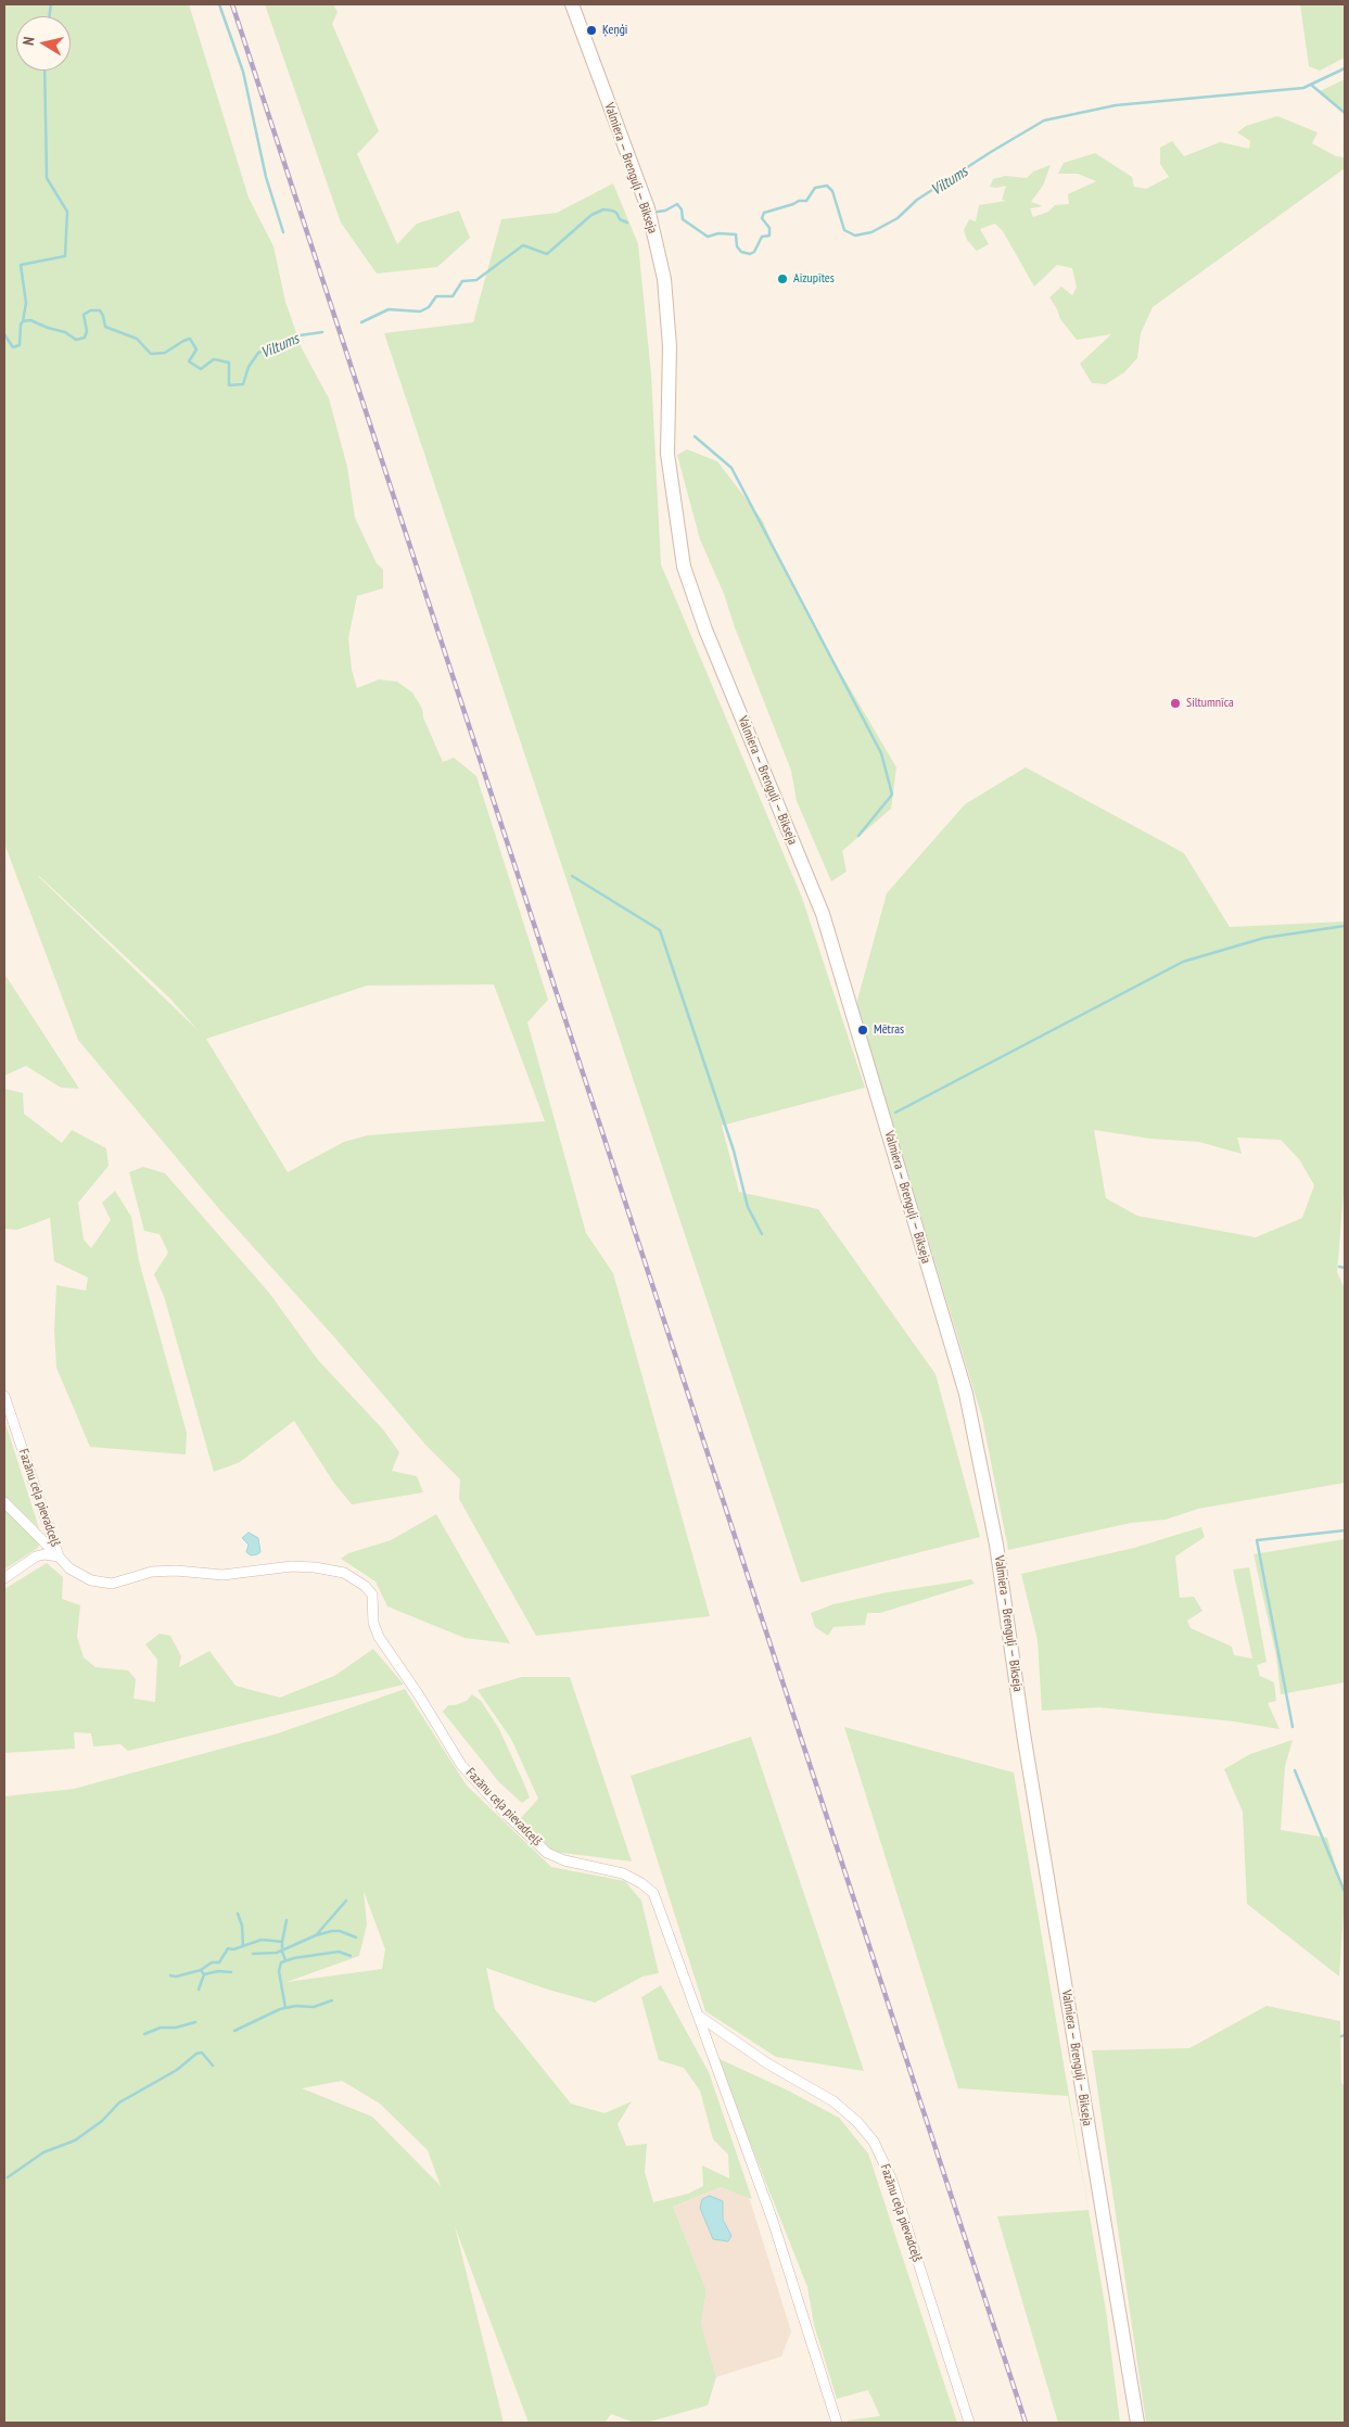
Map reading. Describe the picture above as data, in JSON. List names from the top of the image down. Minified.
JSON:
{"streets":{"main road":["Valmiera — Brenguļi — Bikseja"],"street":["Fazānu ceļa pievadceļš"]},"water":["Viltums"],"places":["Ķeņģi","Aizupītes","Siltumnīca","Mētras"],"north":"left"}
